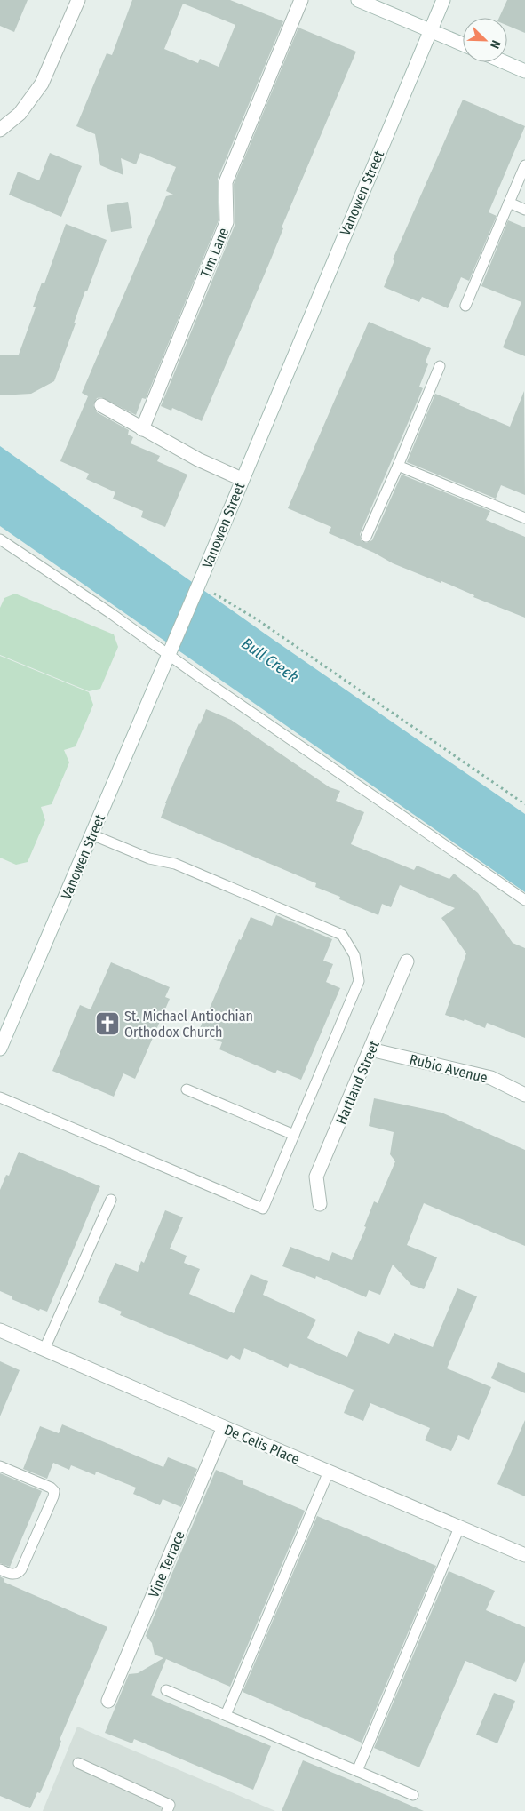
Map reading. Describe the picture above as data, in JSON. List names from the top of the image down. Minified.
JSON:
{"streets":{"street":["Vanowen Street","Tim Lane","Rubio Avenue","Hartland Street","De Celis Place","Vine Terrace"]},"crossings":[["Rubio Avenue","Hartland Street"],["De Celis Place","Vine Terrace"]],"water":["Bull Creek"],"places":{"church":["St. Michael Antiochian Orthodox Church"]},"north":"bottom right"}
